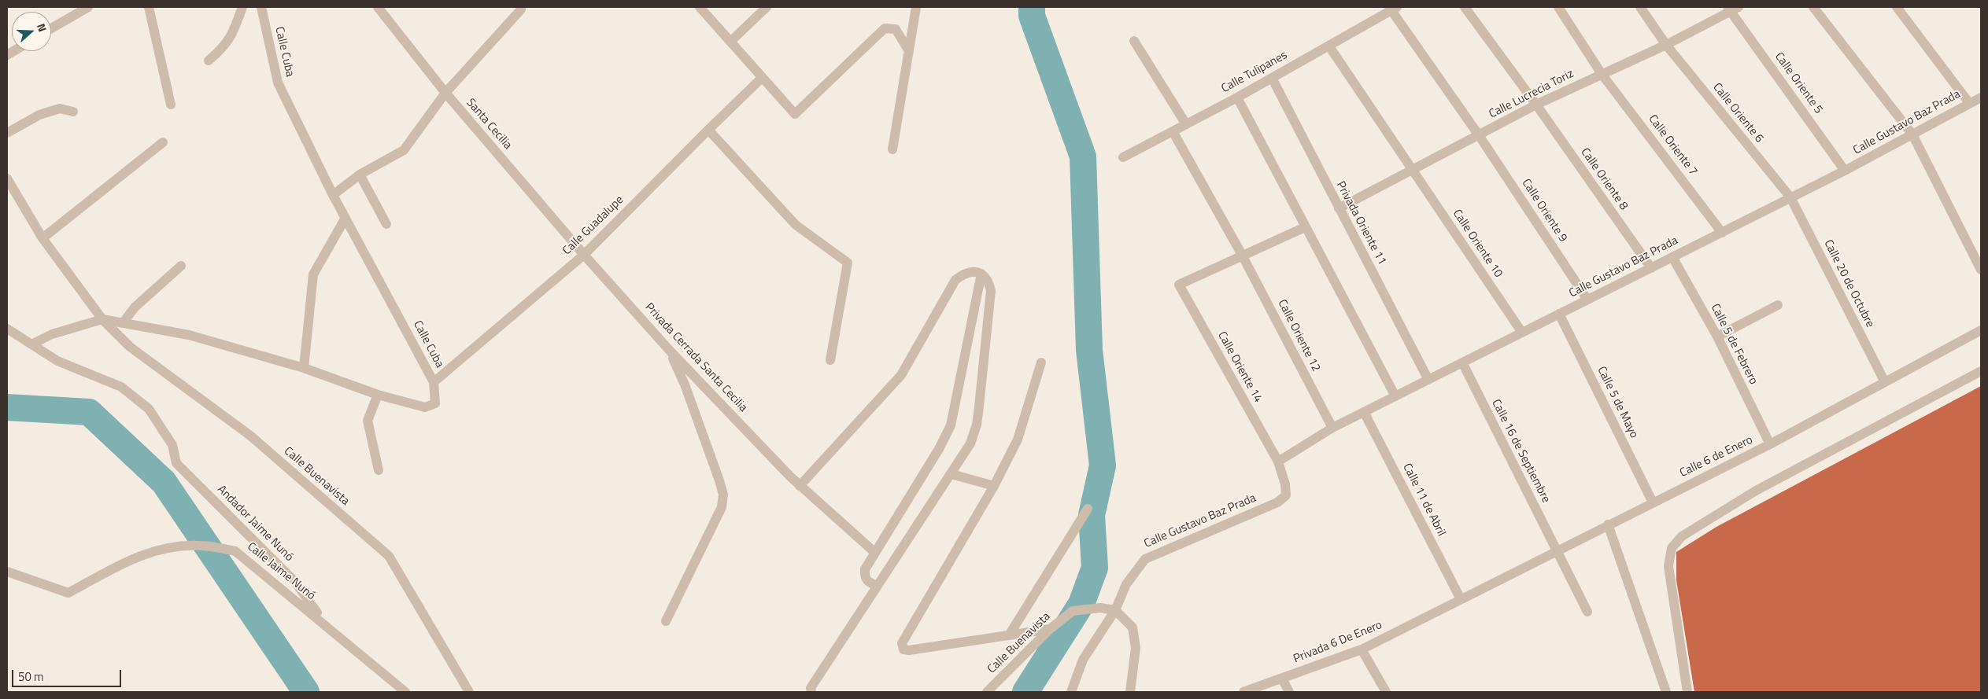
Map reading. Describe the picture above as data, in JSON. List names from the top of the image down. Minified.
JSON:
{"streets":{"street":["Calle Cuba","Calle Tulipanes","Calle Oriente 5","Calle Lucrecia Toriz","Calle Oriente 6","Calle Gustavo Baz Prada","Santa Cecilia","Calle Oriente 7","Calle Oriente 8","Calle Oriente 9","Privada Oriente 11","Calle Guadalupe","Calle Oriente 10","Calle 20 de Octubre","Calle Oriente 12","Calle 5 de Febrero","Privada Cerrada Santa Cecilia","Calle Oriente 14","Calle 5 de Mayo","Calle 16 de Septiembre","Calle 6 de Enero","Calle Buenavista","Calle 11 de Abril","Andador Jaime Nunó","Calle Jaime Nunó","Privada 6 De Enero"]},"crossings":[["Calle Cuba","Calle Guadalupe"],["Calle Cuba","Calle Buenavista"],["Calle Tulipanes","Calle Oriente 9"],["Calle Tulipanes","Privada Oriente 11"],["Calle Tulipanes","Calle Oriente 10"],["Calle Tulipanes","Calle Oriente 12"],["Calle Oriente 5","Calle Lucrecia Toriz"],["Calle Oriente 5","Calle Gustavo Baz Prada"],["Calle Lucrecia Toriz","Calle Oriente 6"],["Calle Lucrecia Toriz","Calle Oriente 7"],["Calle Lucrecia Toriz","Calle Oriente 8"],["Calle Lucrecia Toriz","Calle Oriente 9"],["Calle Lucrecia Toriz","Privada Oriente 11"],["Calle Lucrecia Toriz","Calle Oriente 10"],["Calle Oriente 6","Calle Gustavo Baz Prada"],["Calle Oriente 6","Calle 20 de Octubre"],["Calle Gustavo Baz Prada","Calle Oriente 7"],["Calle Gustavo Baz Prada","Calle Oriente 8"],["Calle Gustavo Baz Prada","Calle Oriente 9"],["Calle Gustavo Baz Prada","Privada Oriente 11"],["Calle Gustavo Baz Prada","Calle Oriente 10"],["Calle Gustavo Baz Prada","Calle 20 de Octubre"],["Calle Gustavo Baz Prada","Calle Oriente 12"],["Calle Gustavo Baz Prada","Calle 5 de Febrero"],["Calle Gustavo Baz Prada","Calle Oriente 14"],["Calle Gustavo Baz Prada","Calle 5 de Mayo"],["Calle Gustavo Baz Prada","Calle 16 de Septiembre"],["Calle Gustavo Baz Prada","Calle Buenavista"],["Calle Gustavo Baz Prada","Calle 11 de Abril"],["Santa Cecilia","Calle Guadalupe"],["Santa Cecilia","Privada Cerrada Santa Cecilia"],["Calle Guadalupe","Privada Cerrada Santa Cecilia"],["Calle 20 de Octubre","Calle 6 de Enero"],["Calle Oriente 12","Calle Oriente 14"],["Calle 5 de Febrero","Calle 6 de Enero"],["Calle 5 de Mayo","Calle 6 de Enero"],["Calle 16 de Septiembre","Calle 6 de Enero"],["Calle 6 de Enero","Calle 11 de Abril"],["Calle 6 de Enero","Privada 6 De Enero"],["Calle 11 de Abril","Privada 6 De Enero"],["Andador Jaime Nunó","Calle Jaime Nunó"]],"scale_bar":"50 m","north":"right"}
